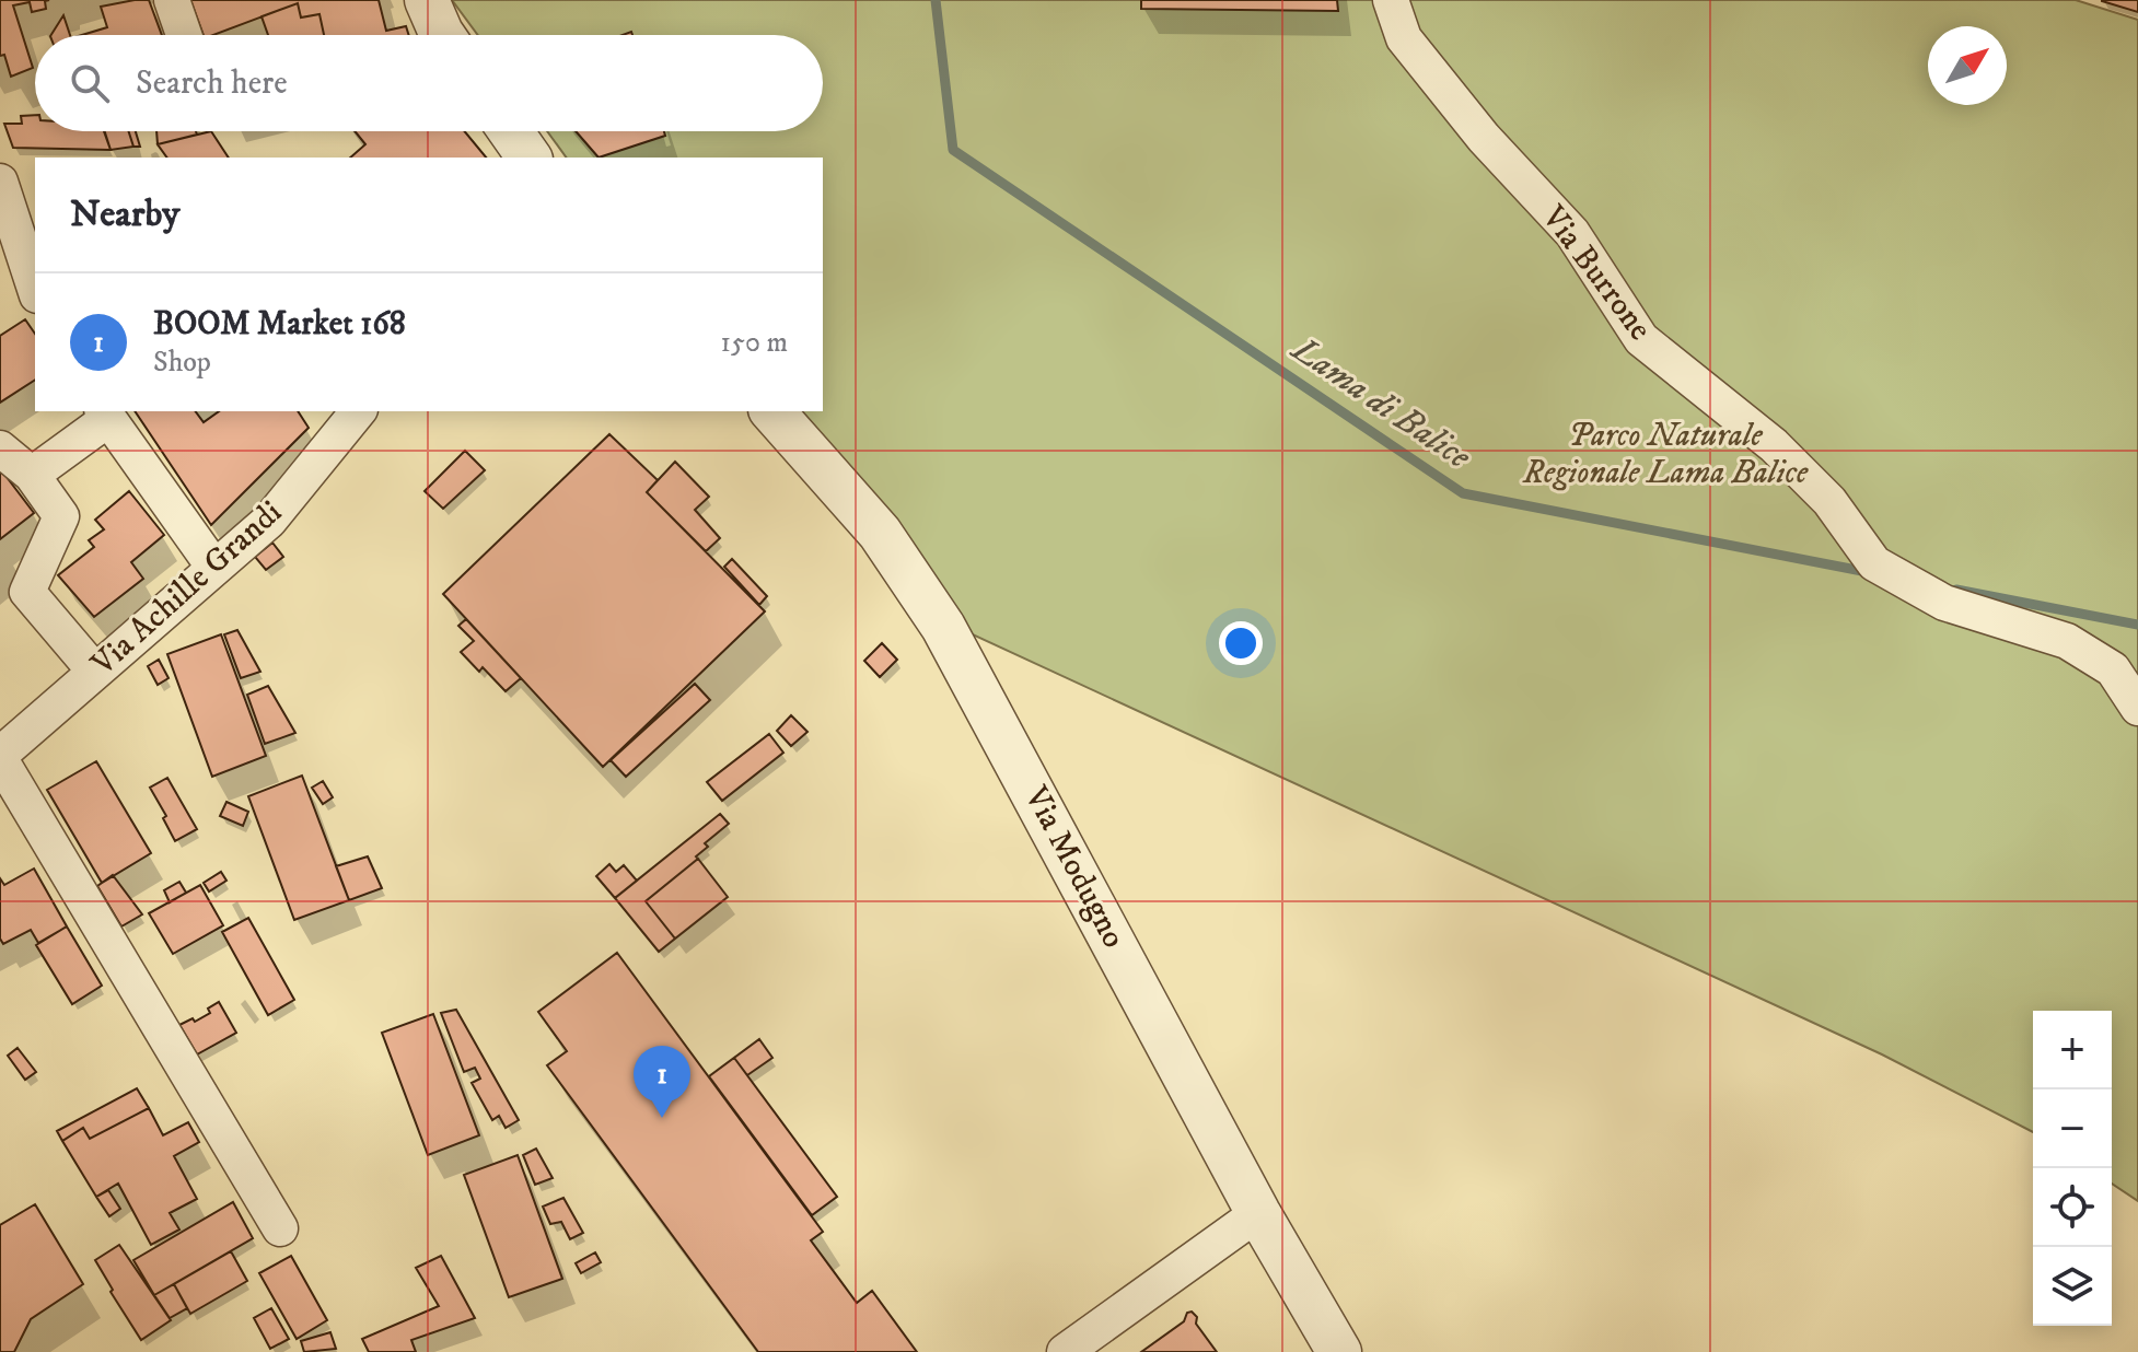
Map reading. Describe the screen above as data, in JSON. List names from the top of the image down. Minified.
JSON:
{"streets":{"street":["Via Burrone","Via Achille Grandi","Via Modugno"]},"water":["Lama di Balice"],"parks":["Parco Naturale Regionale Lama Balice"],"north":"top right","page":{"search":"Search here","heading":"Nearby","list":[{"mark":"1","name":"BOOM Market 168","note":"Shop","value":"150 m"}],"map_buttons":["+","−"],"pins":"1"}}
